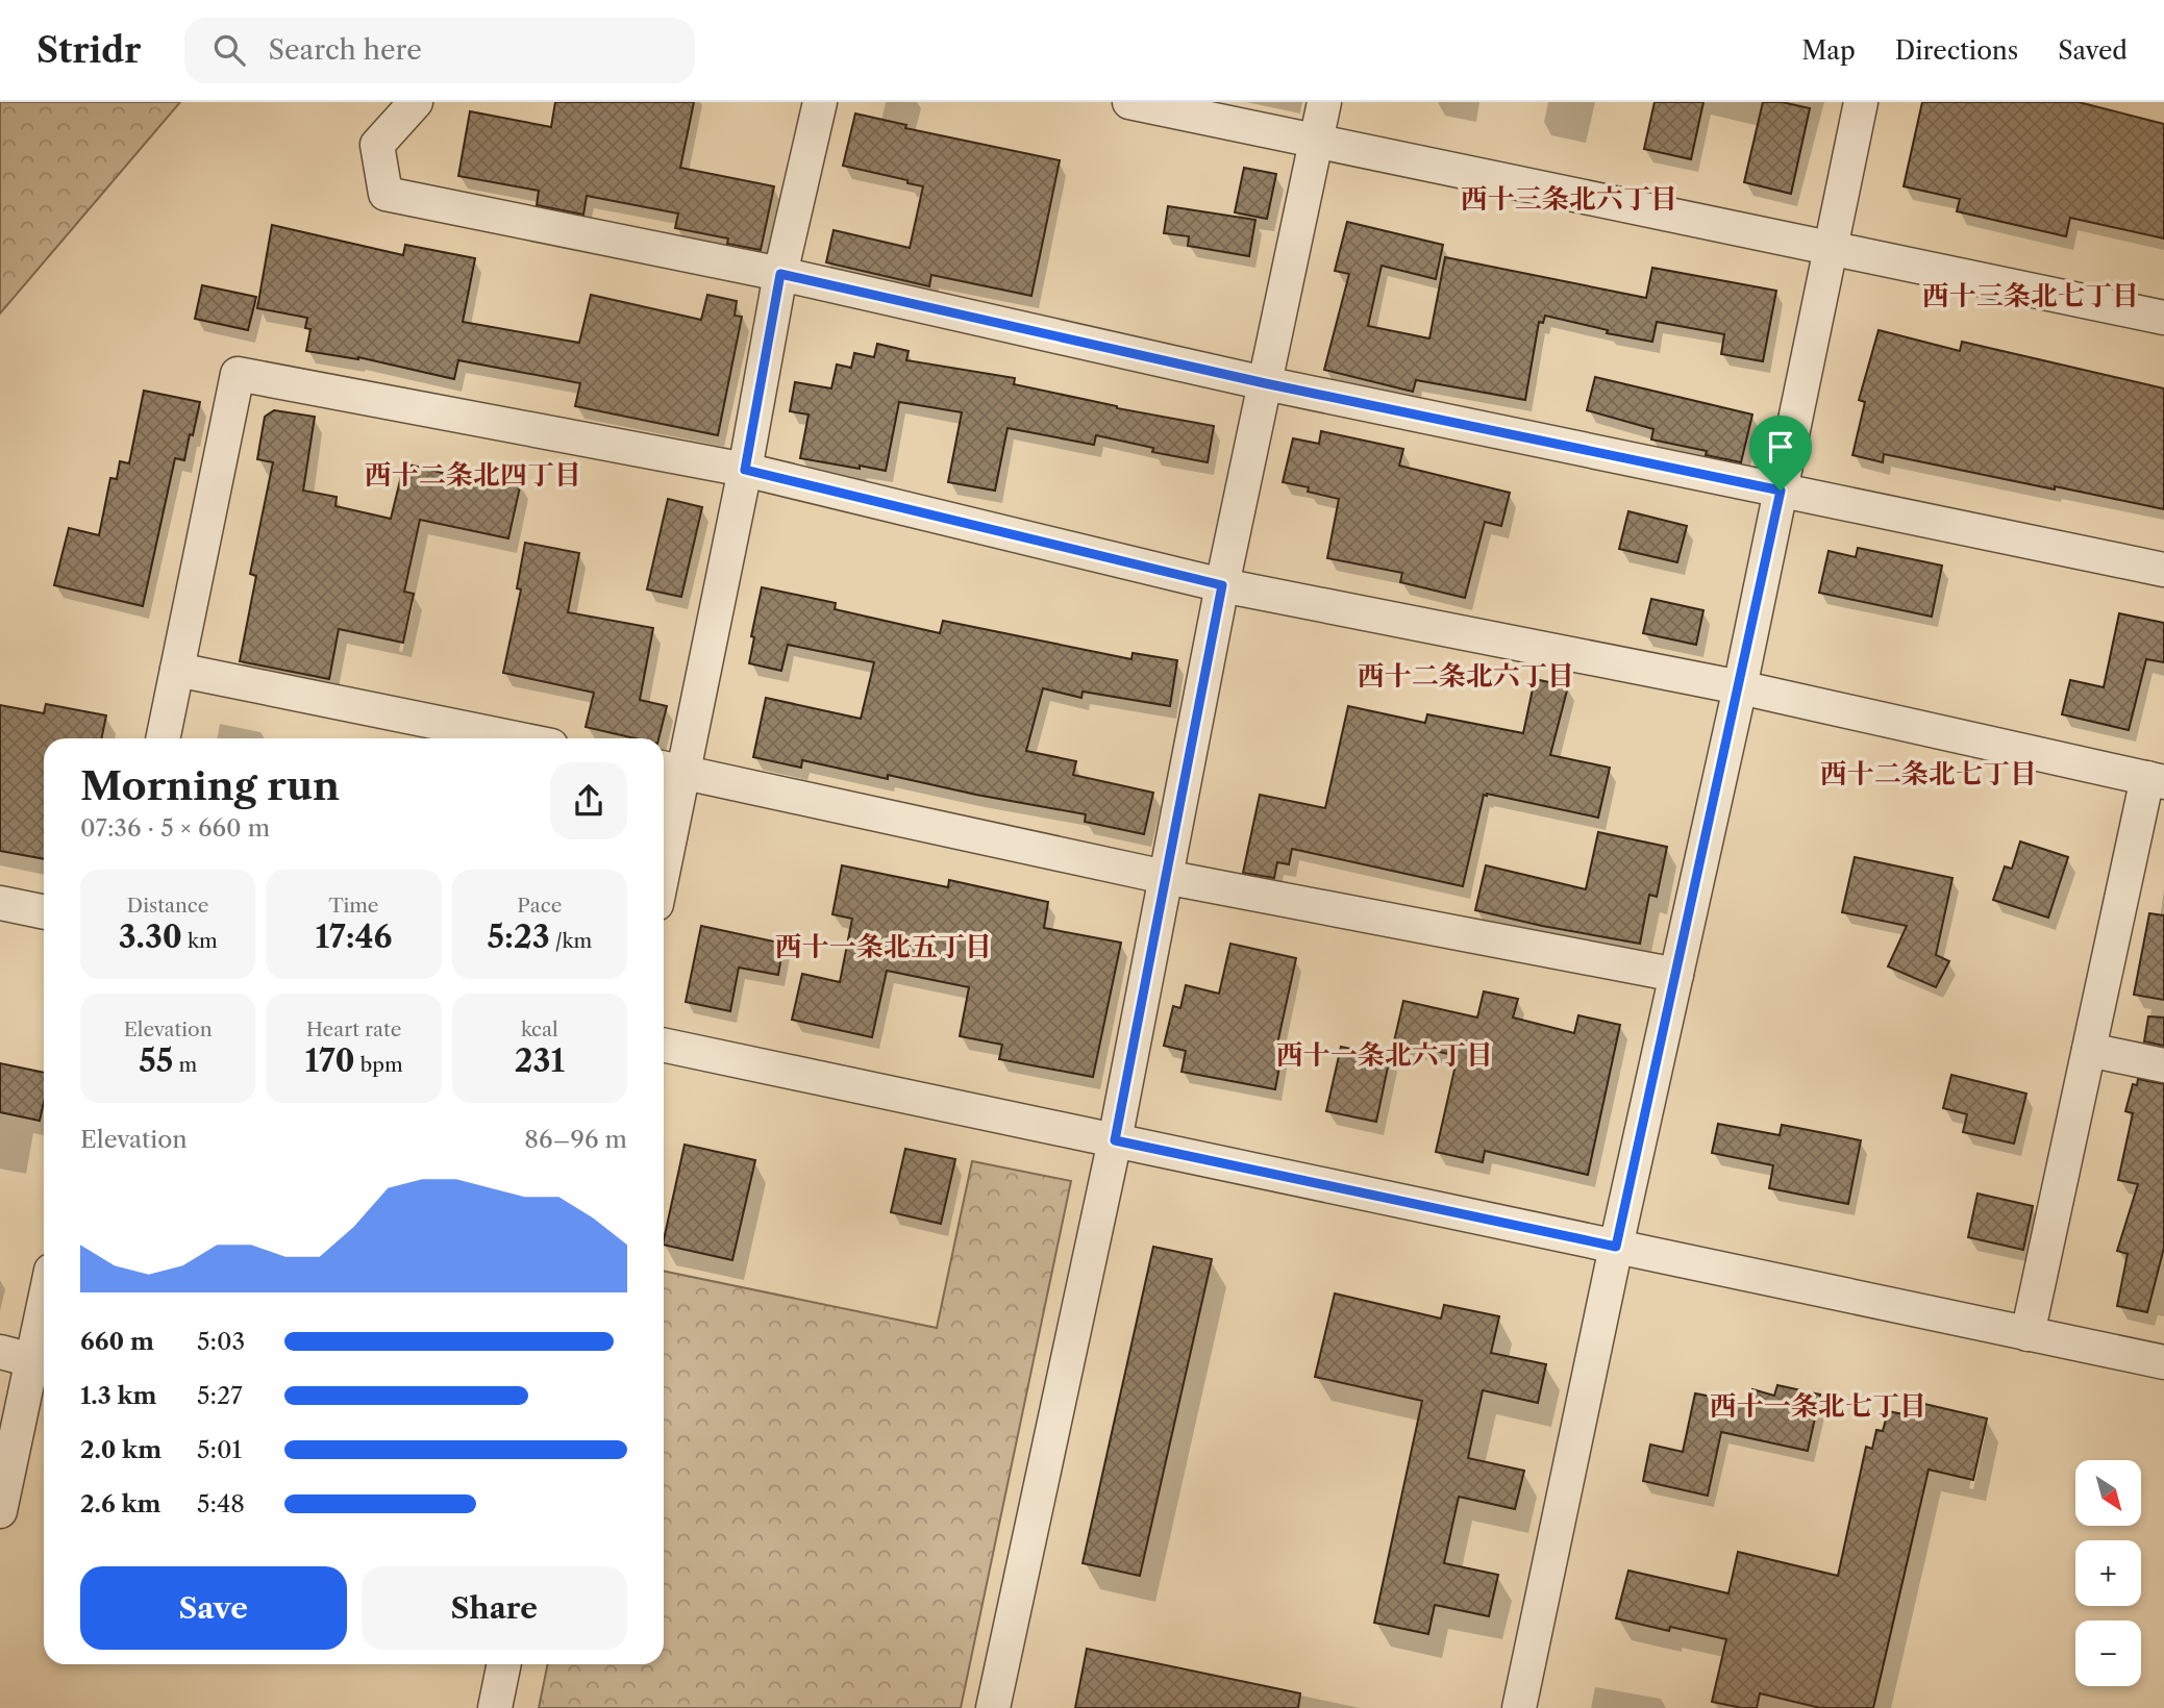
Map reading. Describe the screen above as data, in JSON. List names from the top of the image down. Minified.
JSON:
{"districts":["西十三条北六丁目","西十三条北七丁目","西十二条北四丁目","西十二条北六丁目","西十二条北七丁目","西十一条北五丁目","西十一条北六丁目","西十一条北七丁目"],"north":"bottom right","page":{"header":"Stridr","search":"Search here","nav":["Map","Directions","Saved"],"heading":["Morning run","07:36 · 5 × 660 m"],"stats":[["Distance","3.30 km"],["Time","17:46"],["Pace","5:23 /km"],["Elevation","55 m"],["Heart rate","170 bpm"],["kcal","231"]],"chart":["Elevation","86–96 m"],"list":[{"name":"660 m","note":"5:03"},{"name":"1.3 km","note":"5:27"},{"name":"2.0 km","note":"5:01"},{"name":"2.6 km","note":"5:48"}],"map_buttons":["+","−"],"buttons":["Save","Share"]}}
